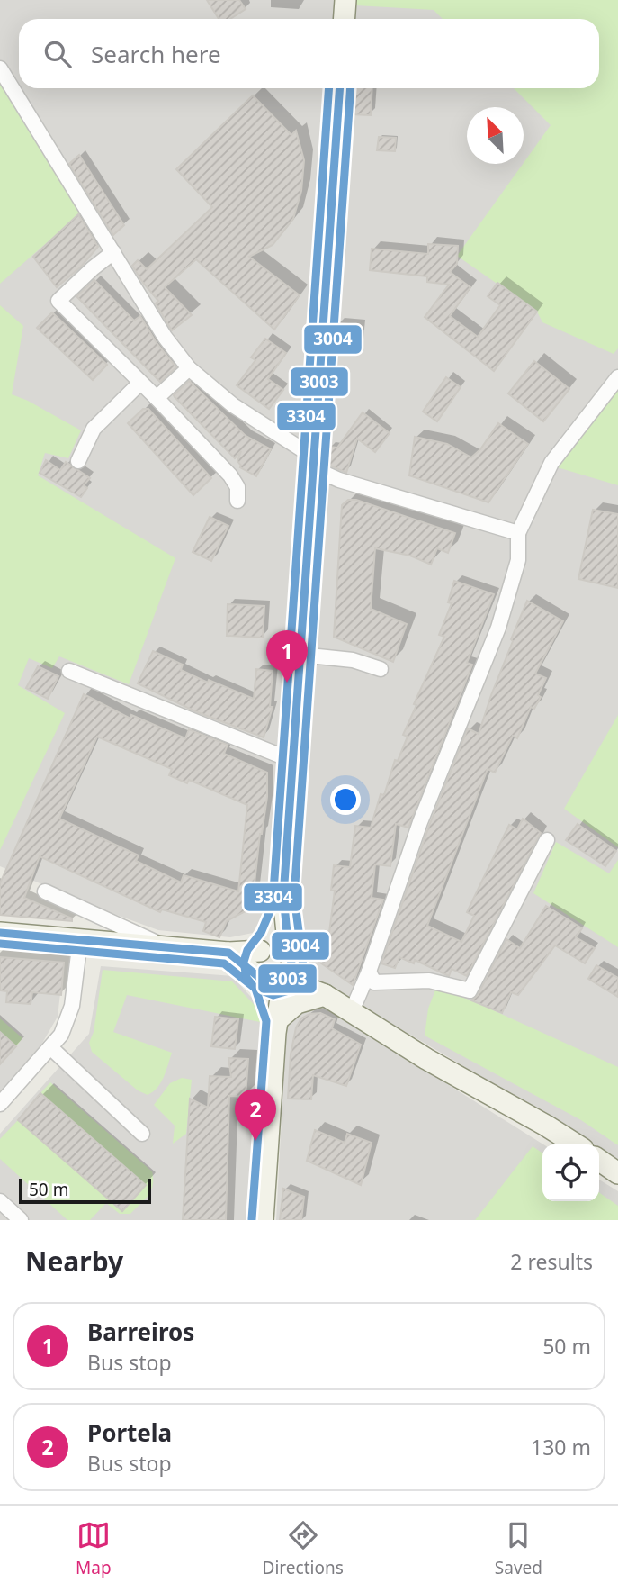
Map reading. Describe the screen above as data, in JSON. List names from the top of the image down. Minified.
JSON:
{"lines":["transit line 3003","transit line 3004","transit line 3304"],"scale_bar":"50 m","north":"top left","page":{"search":"Search here","pins":["1","2"],"scale":"50 m","heading":["Nearby","2 results"],"list":[{"mark":"1","name":"Barreiros","note":"Bus stop","value":"50 m"},{"mark":"2","name":"Portela","note":"Bus stop","value":"130 m"}],"nav":["Map","Directions","Saved"]}}
